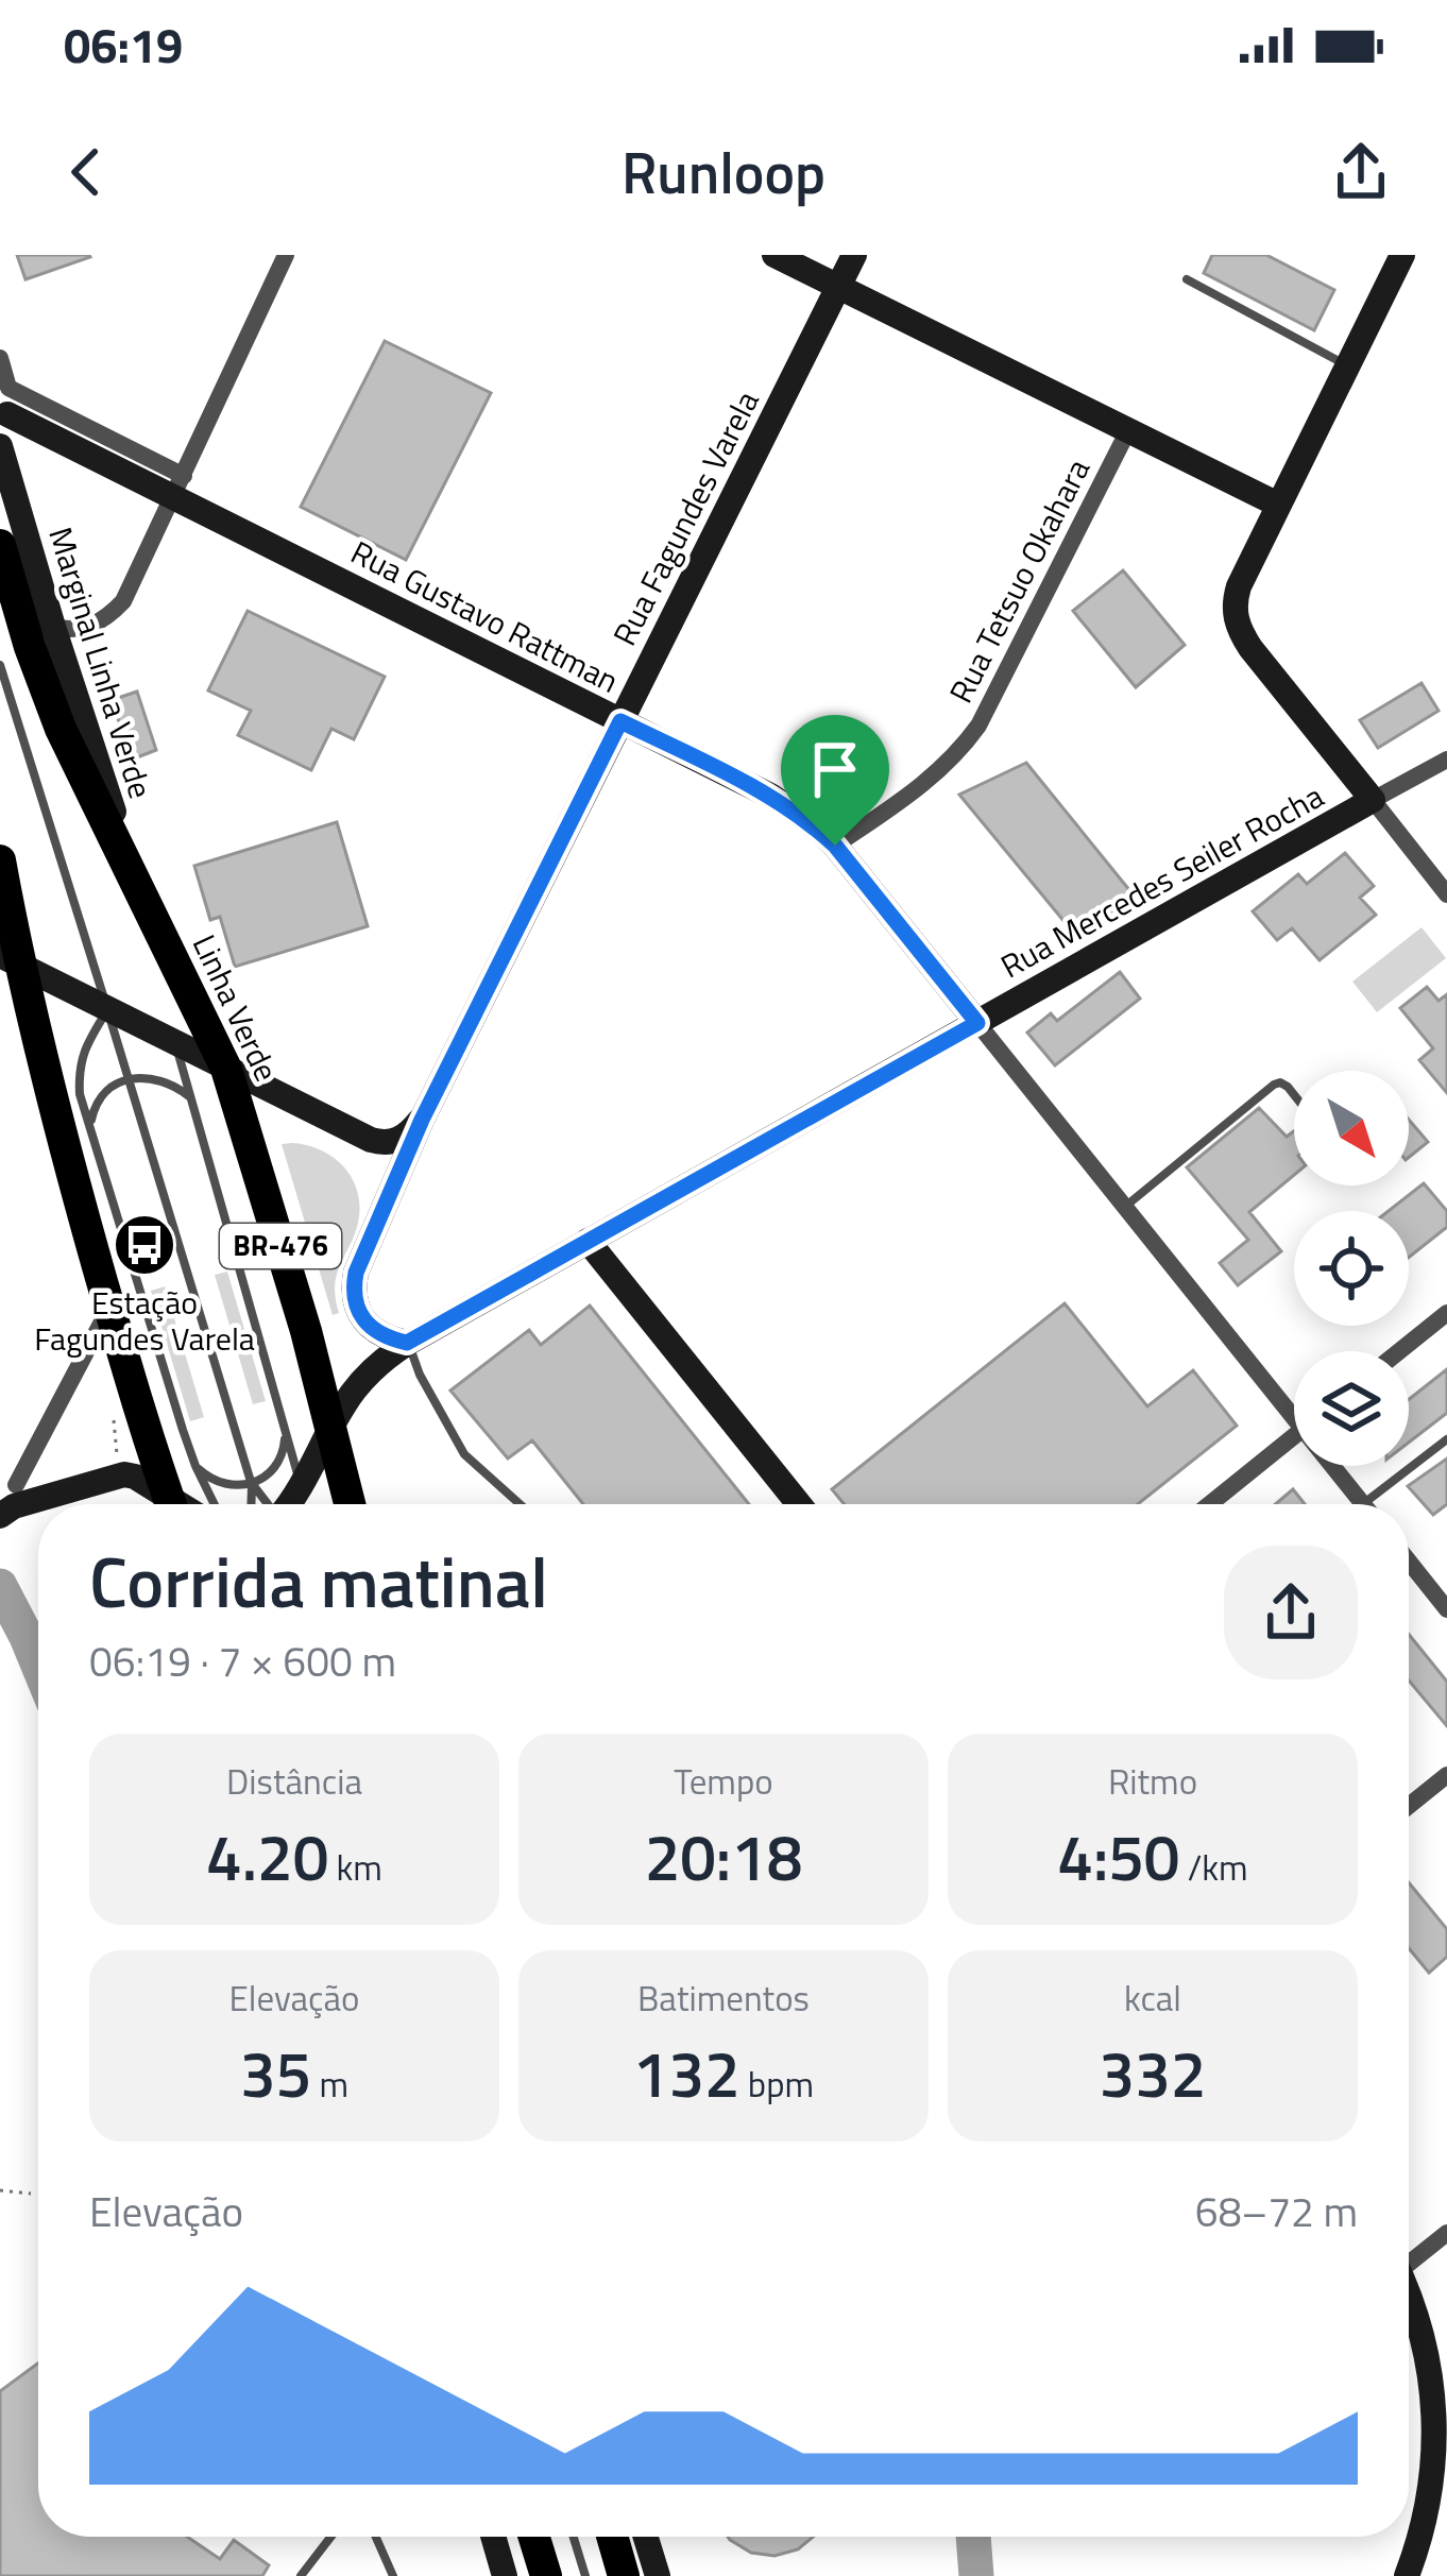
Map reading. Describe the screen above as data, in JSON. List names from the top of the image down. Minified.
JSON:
{"streets":{"highway":["Linha Verde","BR-476"],"main road":["Rua Fagundes Varela","Rua Gustavo Rattman","Marginal Linha Verde","Rua Mercedes Seiler Rocha"],"street":["Rua Tetsuo Okahara"]},"crossings":[["Rua Fagundes Varela","Rua Gustavo Rattman"],["Rua Fagundes Varela","Rua Mercedes Seiler Rocha"],["Rua Tetsuo Okahara","Rua Gustavo Rattman"],["Rua Gustavo Rattman","Rua Mercedes Seiler Rocha"],["Marginal Linha Verde","Linha Verde"],["Rua Mercedes Seiler Rocha","Linha Verde"]],"places":{"bus stop":["Estação Fagundes Varela"]},"north":"bottom right","page":{"status":"06:19","header":"Runloop","heading":["Corrida matinal","06:19 · 7 × 600 m"],"stats":[["Distância","4.20 km"],["Tempo","20:18"],["Ritmo","4:50 /km"],["Elevação","35 m"],["Batimentos","132 bpm"],["kcal","332"]],"chart":["Elevação","68–72 m"]}}
